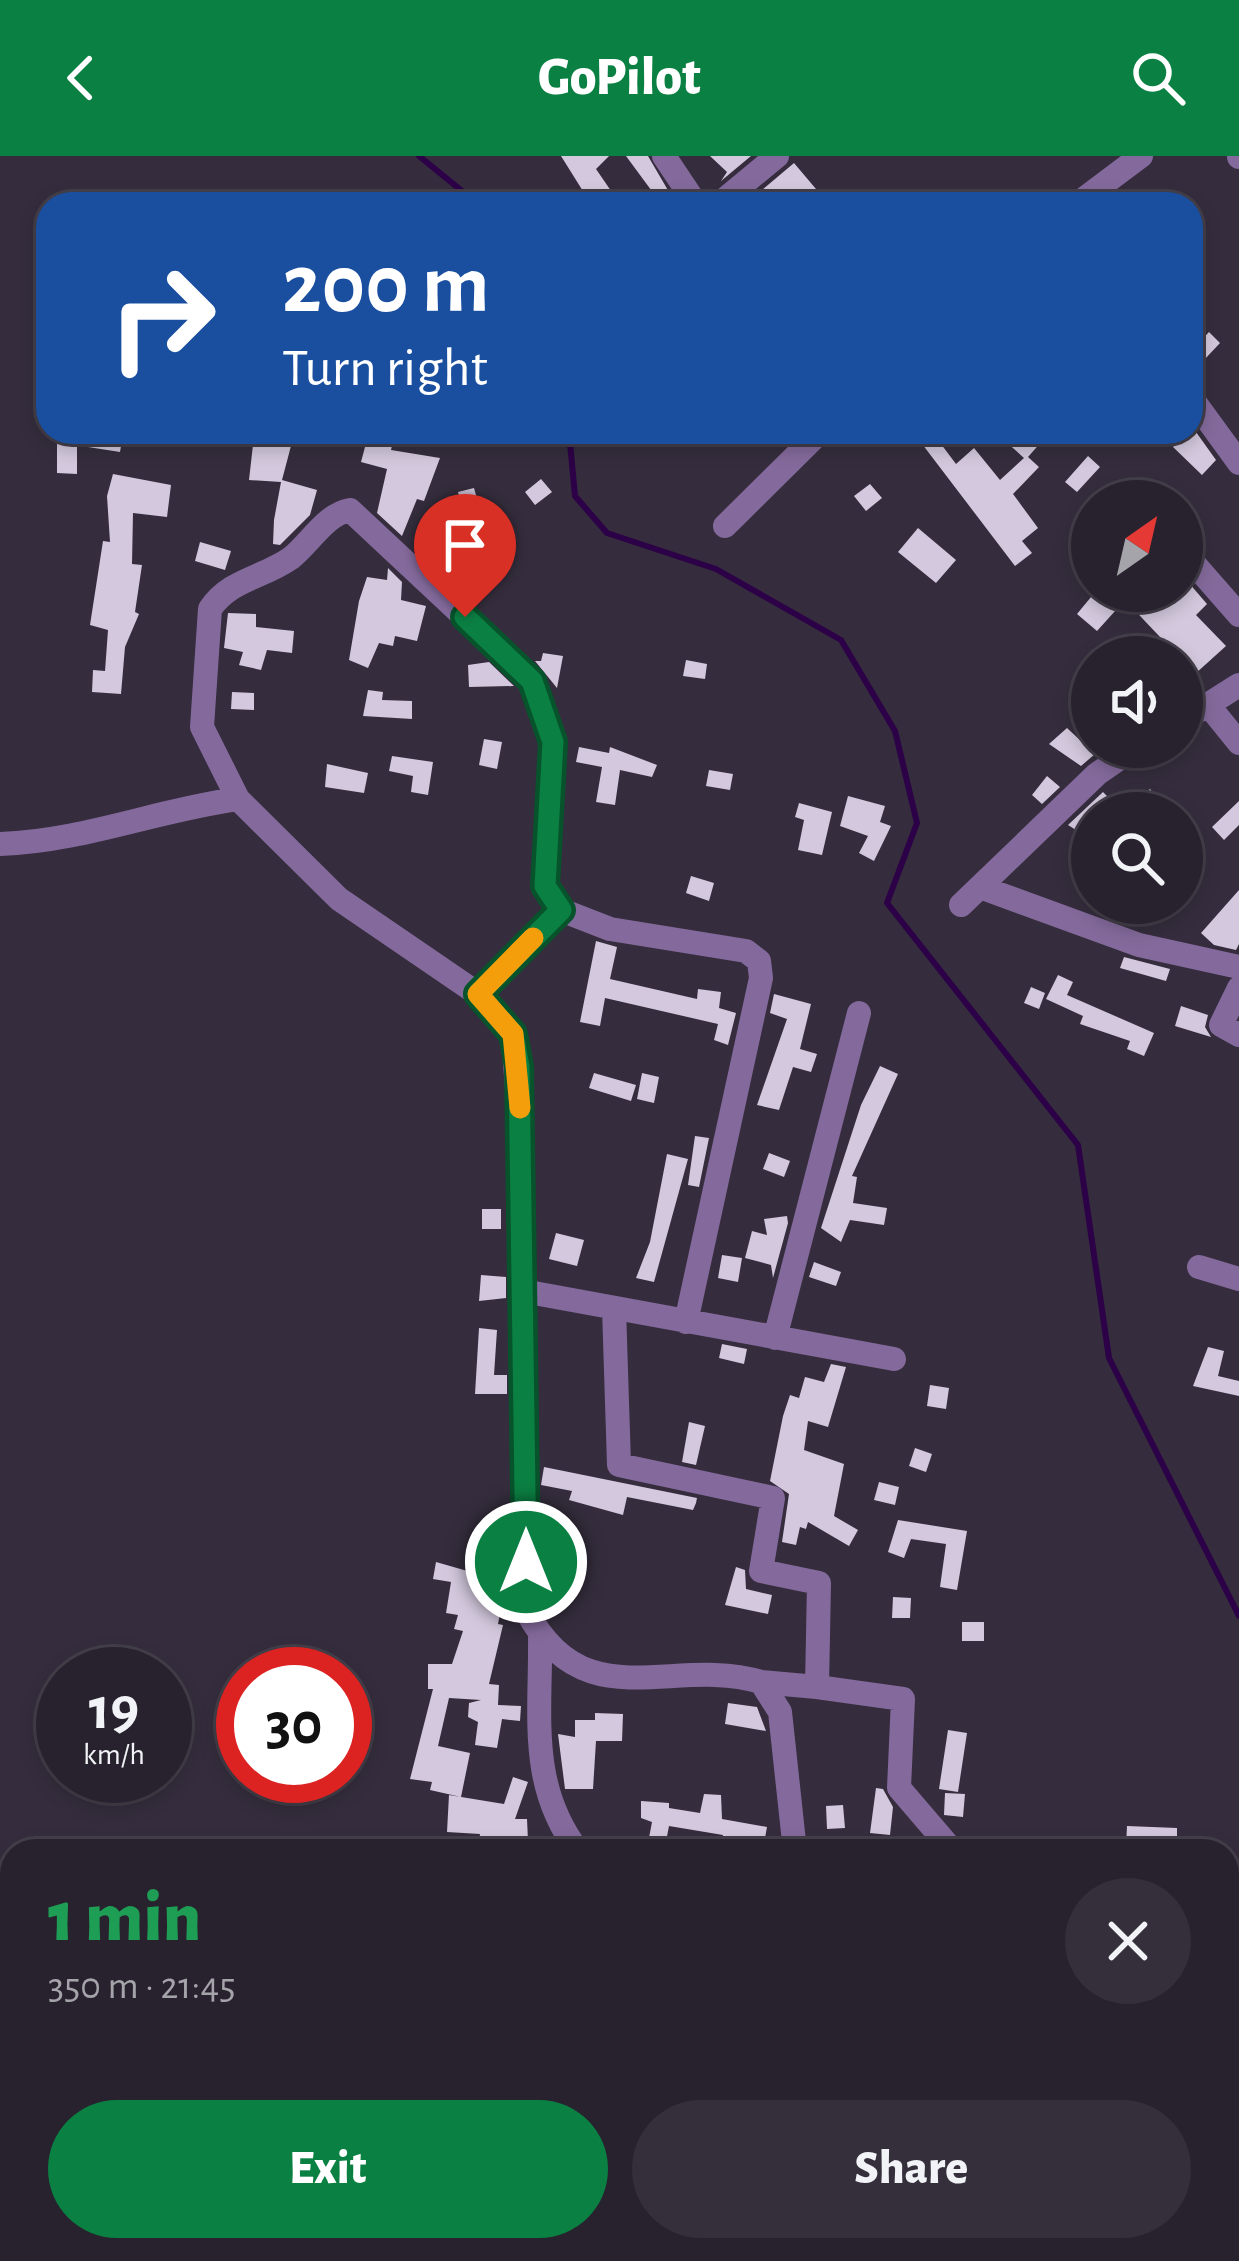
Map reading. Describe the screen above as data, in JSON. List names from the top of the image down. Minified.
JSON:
{"north":"top right","page":{"header":"GoPilot","turn":["200 m","Turn right"],"speed":"19 km/h","limit":"30","heading":["1 min","350 m · 21:45"],"buttons":["Exit","Share"]}}
